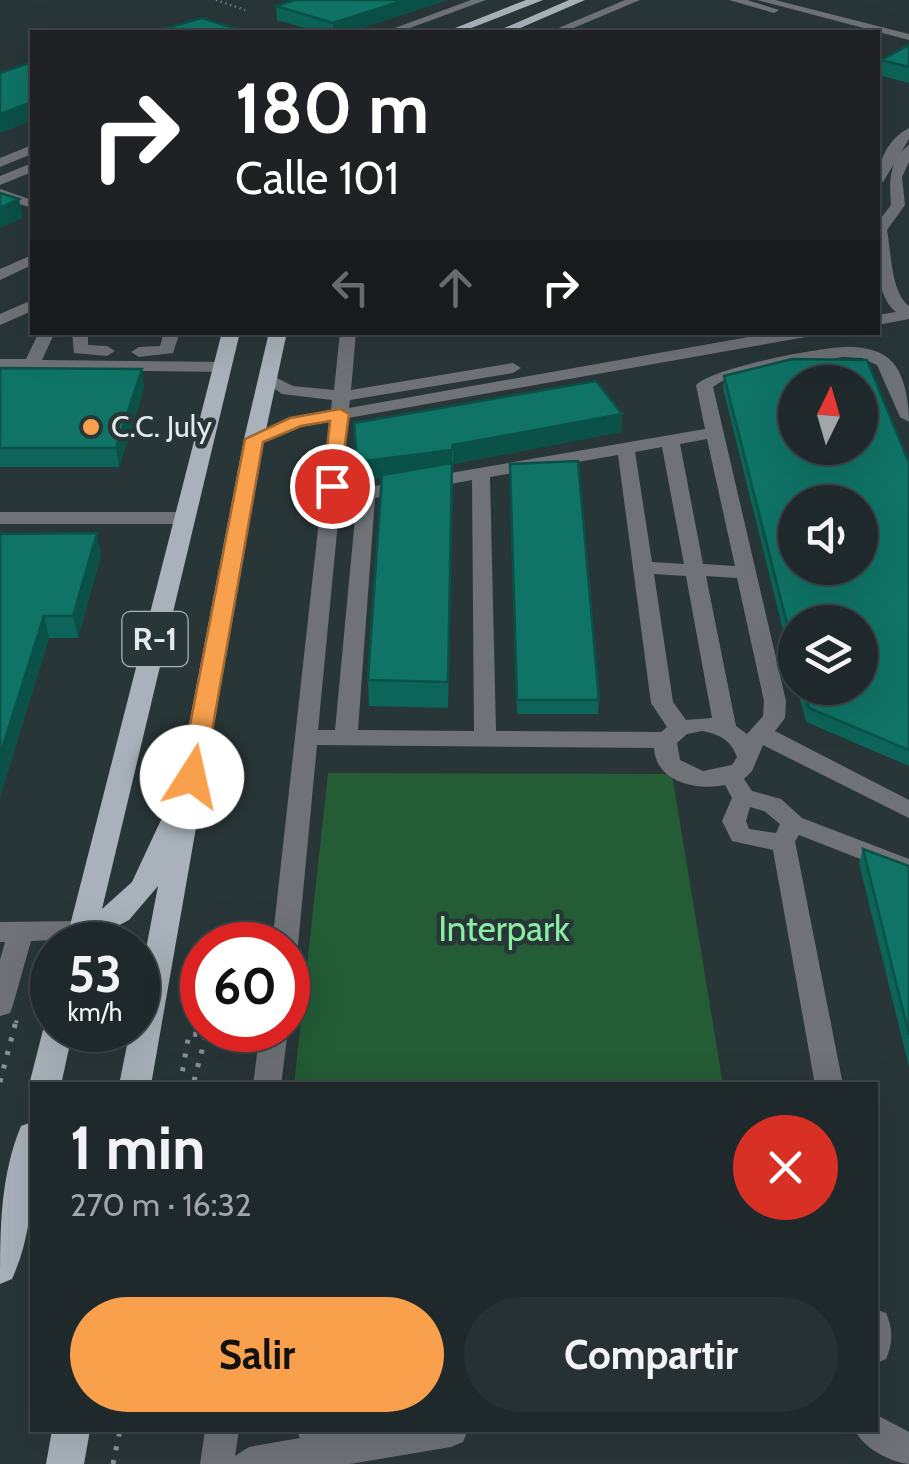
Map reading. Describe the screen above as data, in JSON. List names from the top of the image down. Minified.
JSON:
{"streets":{"main road":["R-1"]},"parks":["Interpark"],"places":["C.C. July"],"north":"top","page":{"turn":["180 m","Calle 101"],"speed":"53 km/h","limit":"60","heading":["1 min","270 m · 16:32"],"buttons":["Salir","Compartir"]}}
